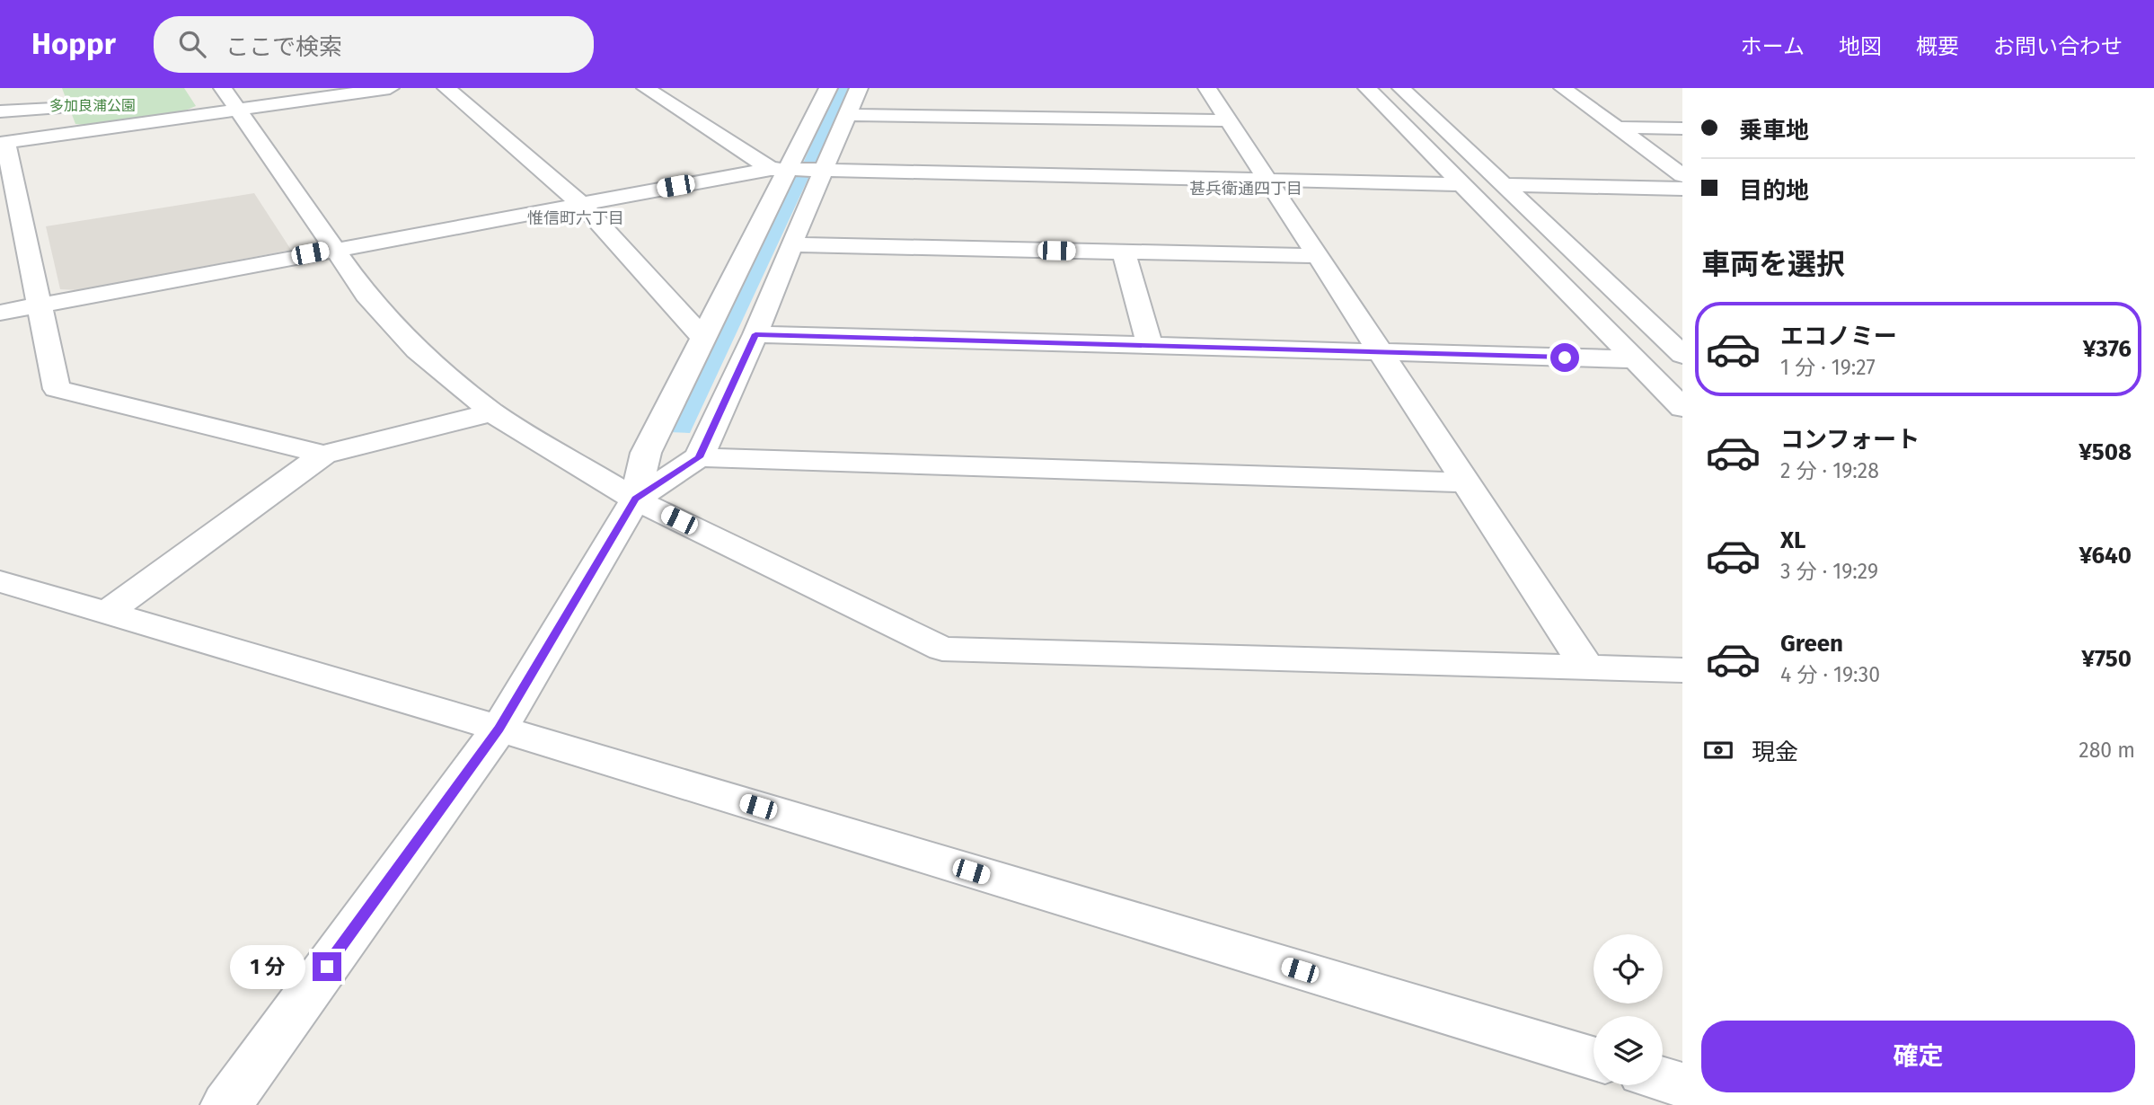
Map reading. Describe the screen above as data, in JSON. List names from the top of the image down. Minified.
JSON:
{"districts":["甚兵衛通四丁目","惟信町六丁目"],"parks":["多加良浦公園"],"page":{"header":"Hoppr","search":"ここで検索","nav":["ホーム","地図","概要","お問い合わせ"],"banner":["乗車地","目的地"],"heading":"車両を選択","list":[{"name":"エコノミー","note":"1 分 · 19:27","value":"¥376"},{"name":"コンフォート","note":"2 分 · 19:28","value":"¥508"},{"name":"XL","note":"3 分 · 19:29","value":"¥640"},{"name":"Green","note":"4 分 · 19:30","value":"¥750"}],"pay":["現金","280 m"],"bubble":"1 分","buttons":"確定"}}
